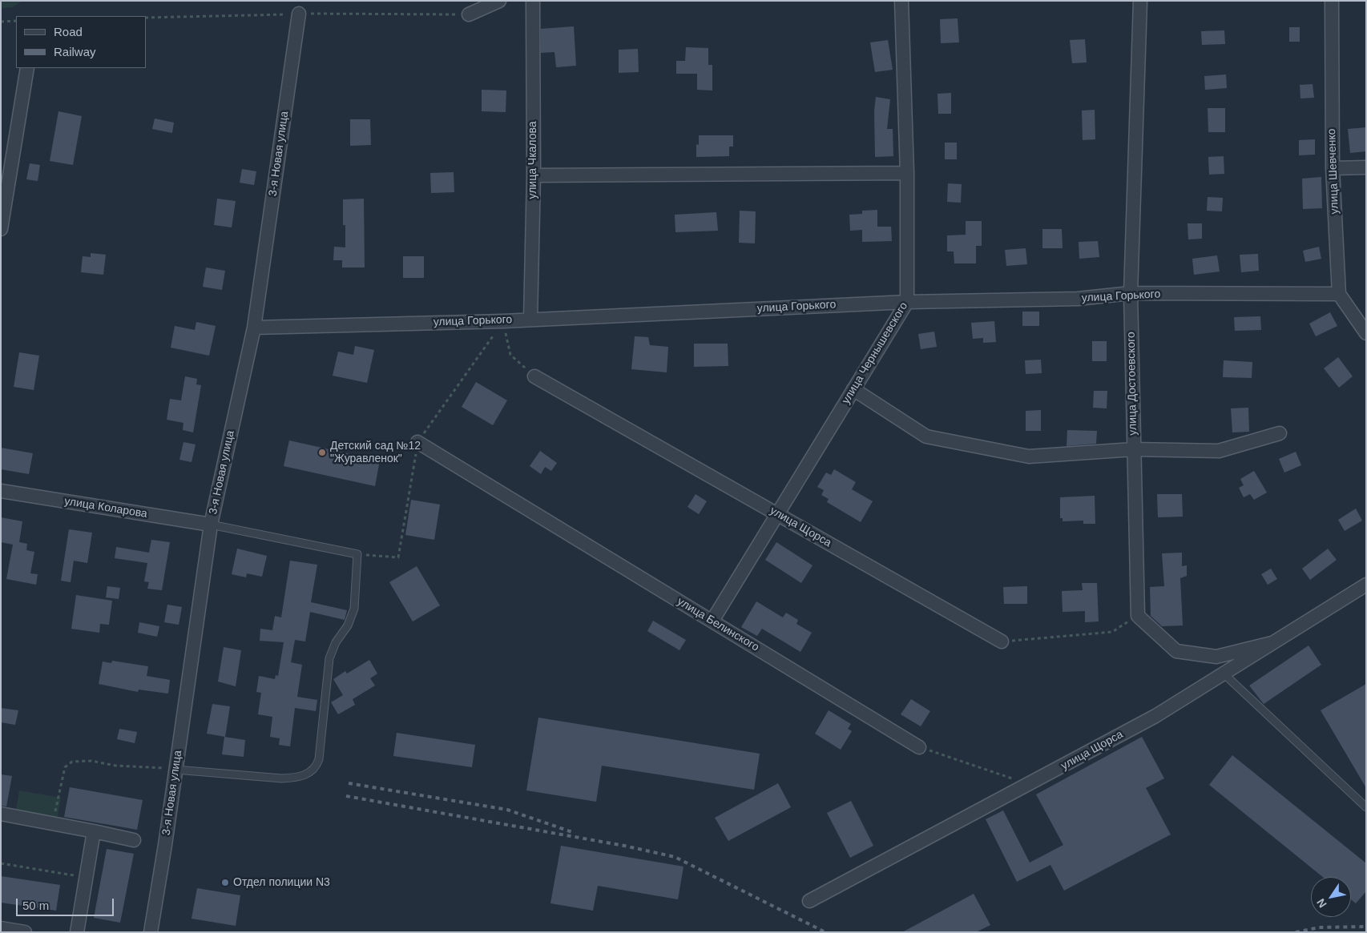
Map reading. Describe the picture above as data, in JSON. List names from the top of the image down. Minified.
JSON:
{"streets":{"street":["3-я Новая улица","улица Чкалова","улица Шевченко","улица Горького","улица Чернышевского","улица Достоевского","улица Коларова","улица Щорса","улица Белинского"]},"crossings":[["3-я Новая улица","улица Горького"],["3-я Новая улица","улица Коларова"],["улица Чкалова","улица Горького"],["улица Шевченко","улица Горького"],["улица Горького","улица Чернышевского"],["улица Горького","улица Достоевского"],["улица Чернышевского","улица Щорса"],["улица Чернышевского","улица Белинского"]],"places":["Детский сад №12 \"Журавленок\"","Отдел полиции N3"],"legend":["Road","Railway"],"scale_bar":"50 m","north":"bottom left"}
